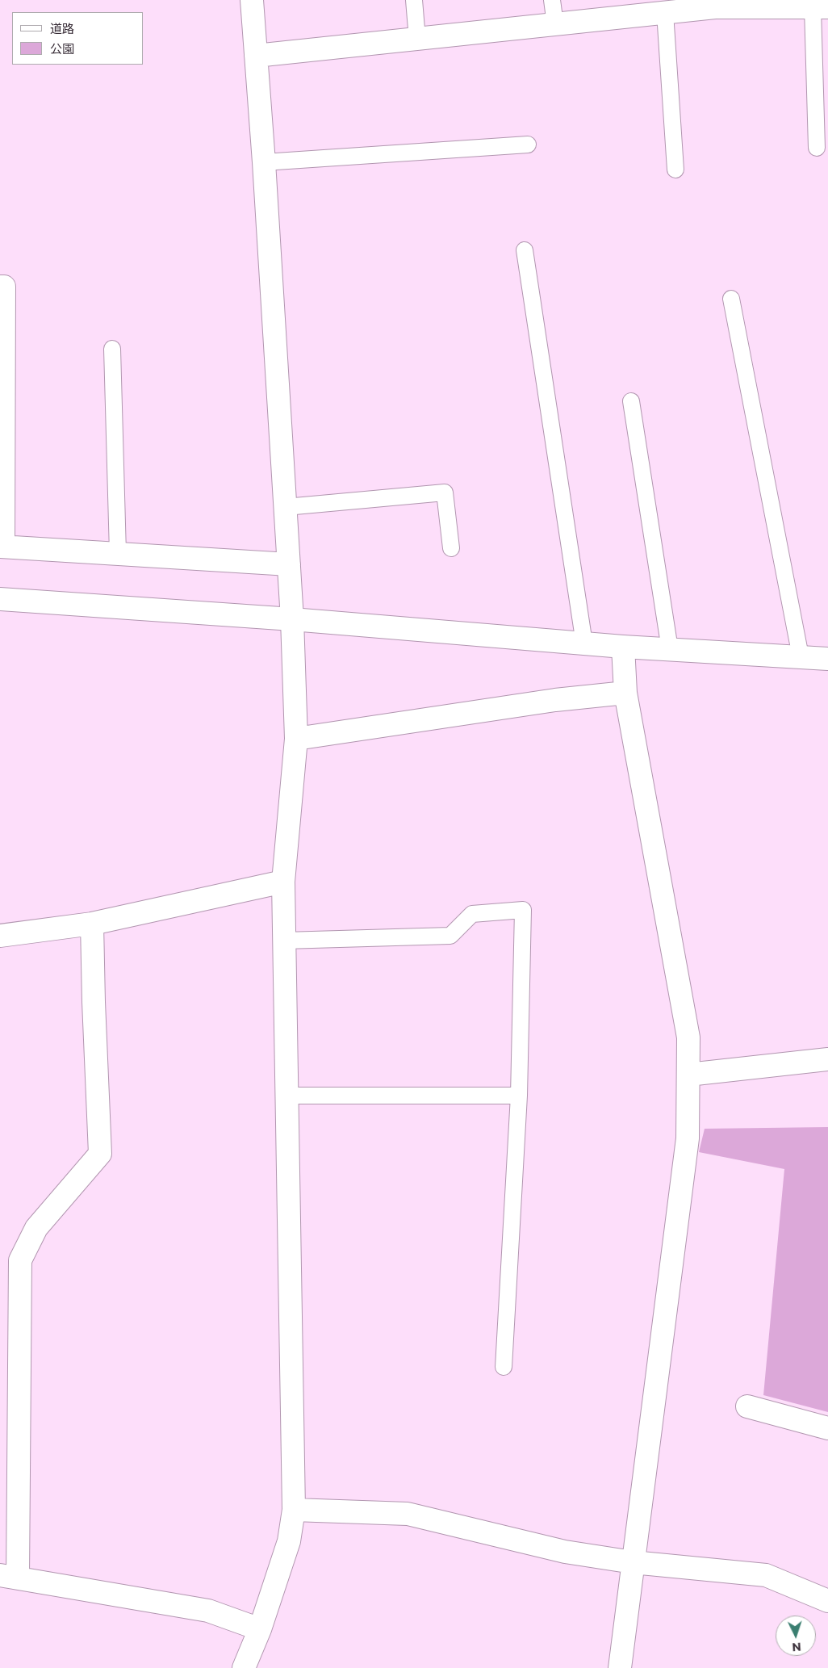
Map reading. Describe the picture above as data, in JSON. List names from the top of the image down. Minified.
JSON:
{"legend":["道路","公園"],"north":"bottom"}
